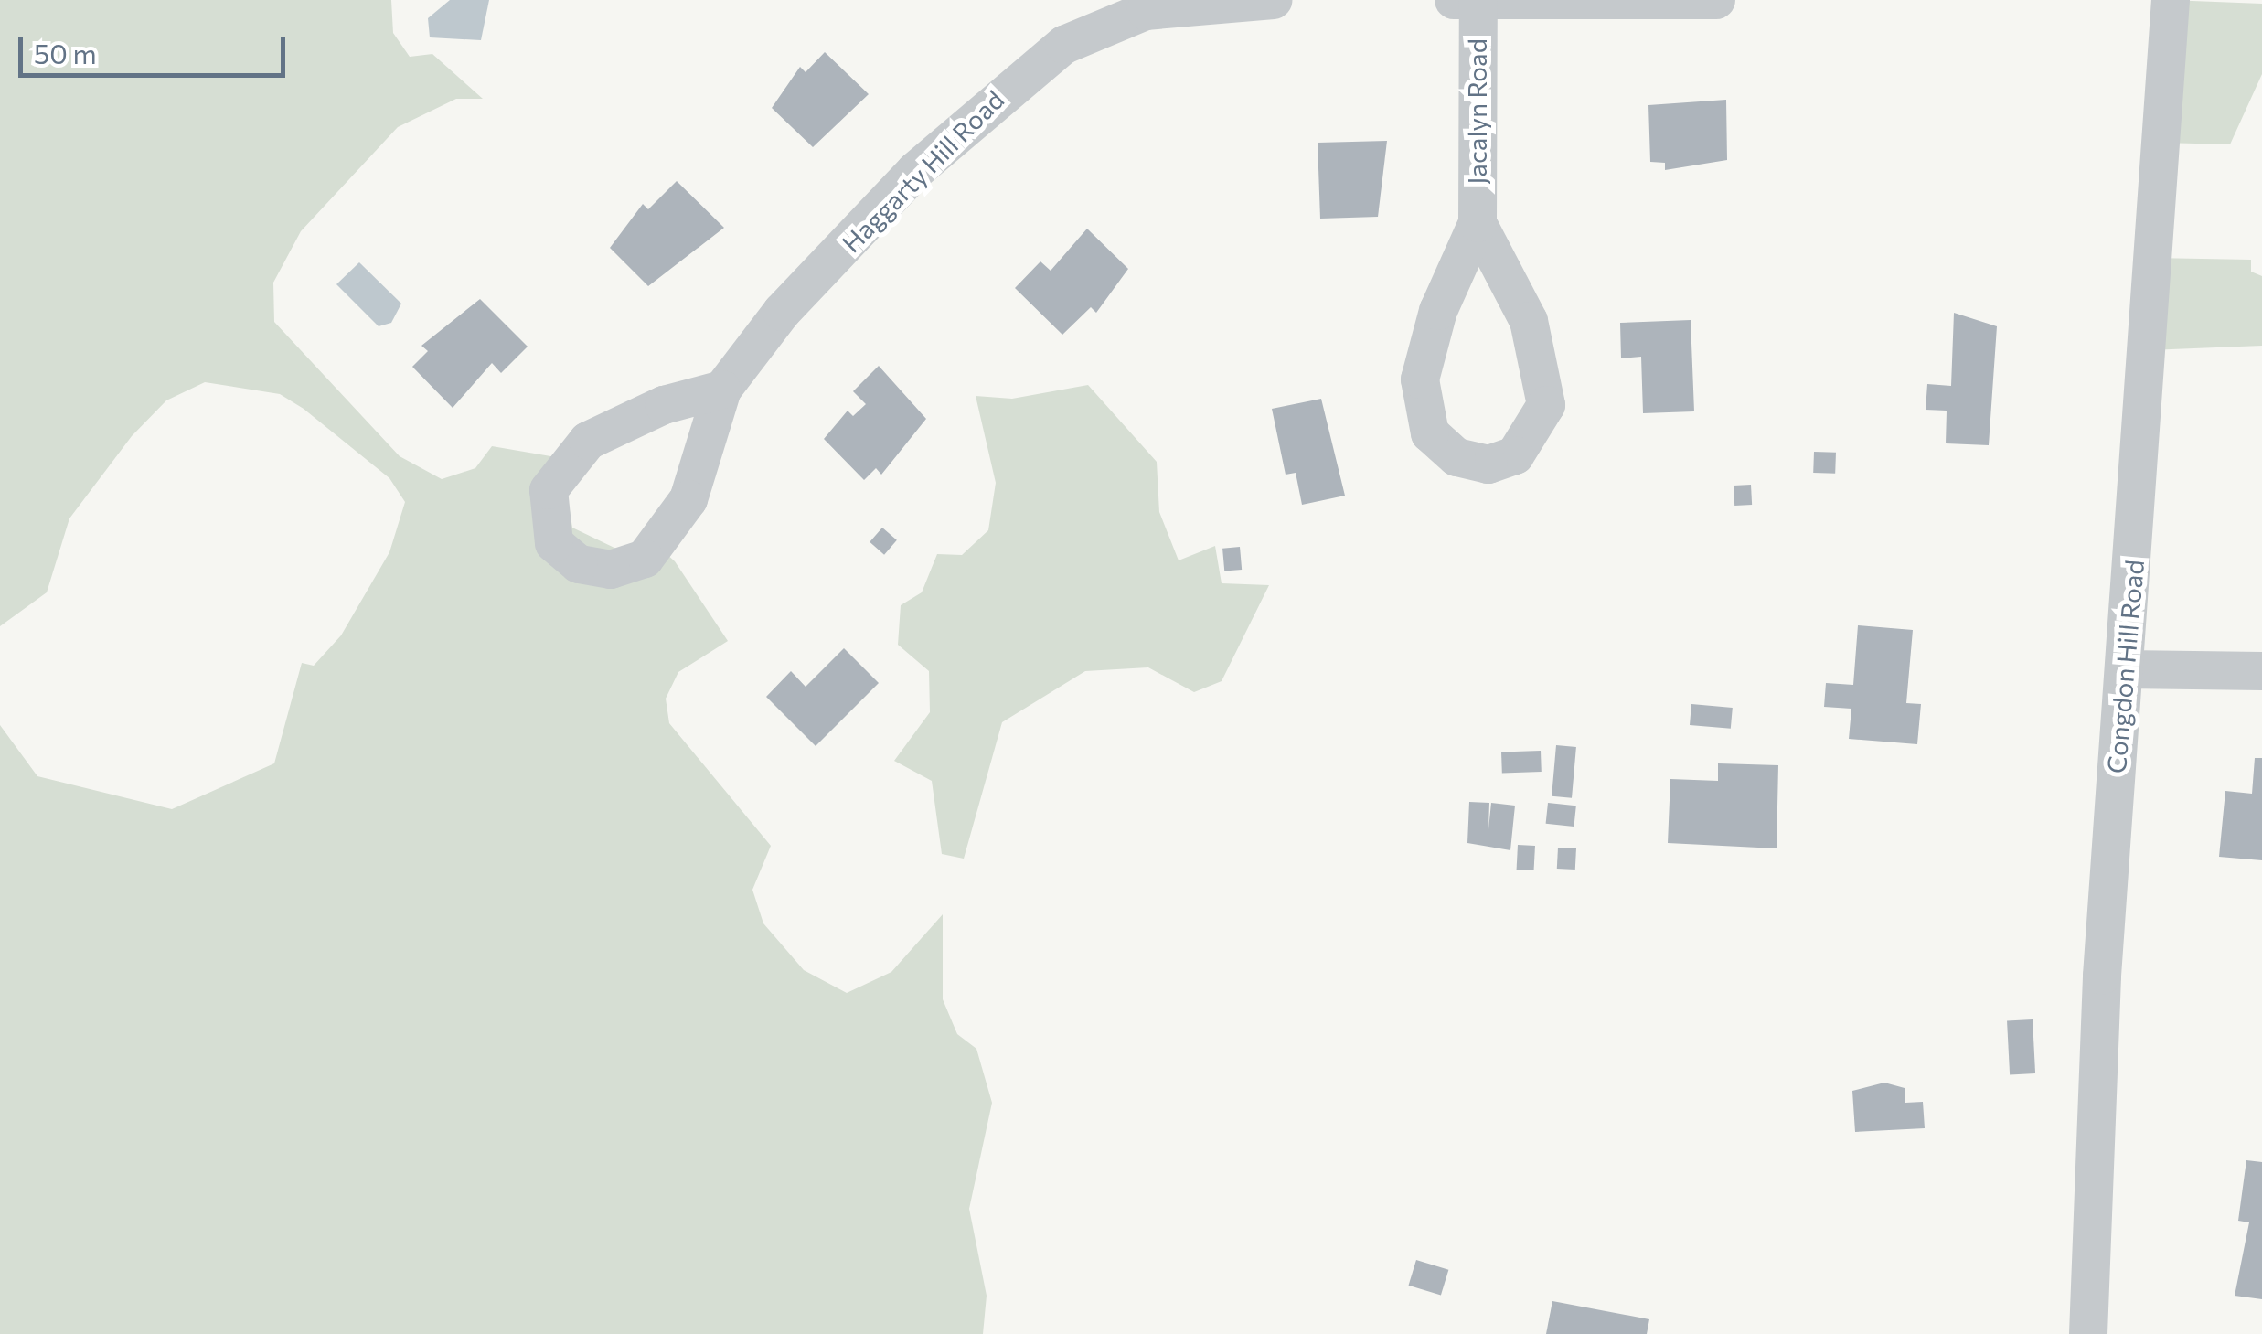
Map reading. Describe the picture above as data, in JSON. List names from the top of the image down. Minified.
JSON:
{"streets":{"street":["Jacalyn Road","Haggarty Hill Road","Congdon Hill Road"]},"scale_bar":"50 m"}
